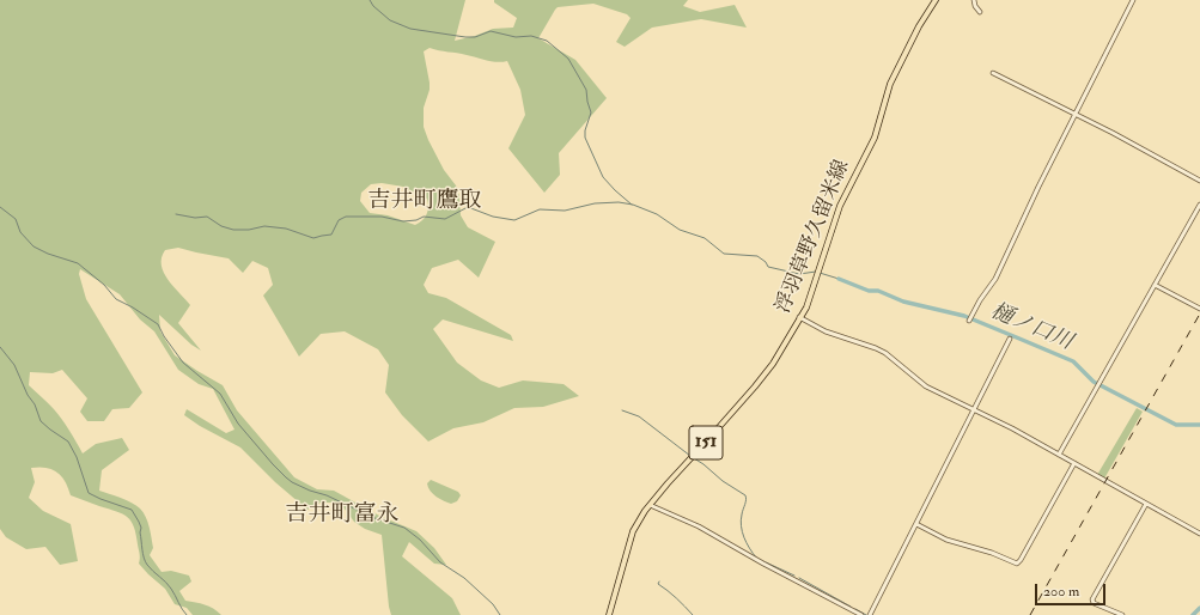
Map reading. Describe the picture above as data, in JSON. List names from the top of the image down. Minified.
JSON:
{"streets":{"main road":["浮羽草野久留米線","151"]},"districts":["吉井町鷹取","吉井町富永"],"water":["樋ノ口川"],"scale_bar":"200 m"}
